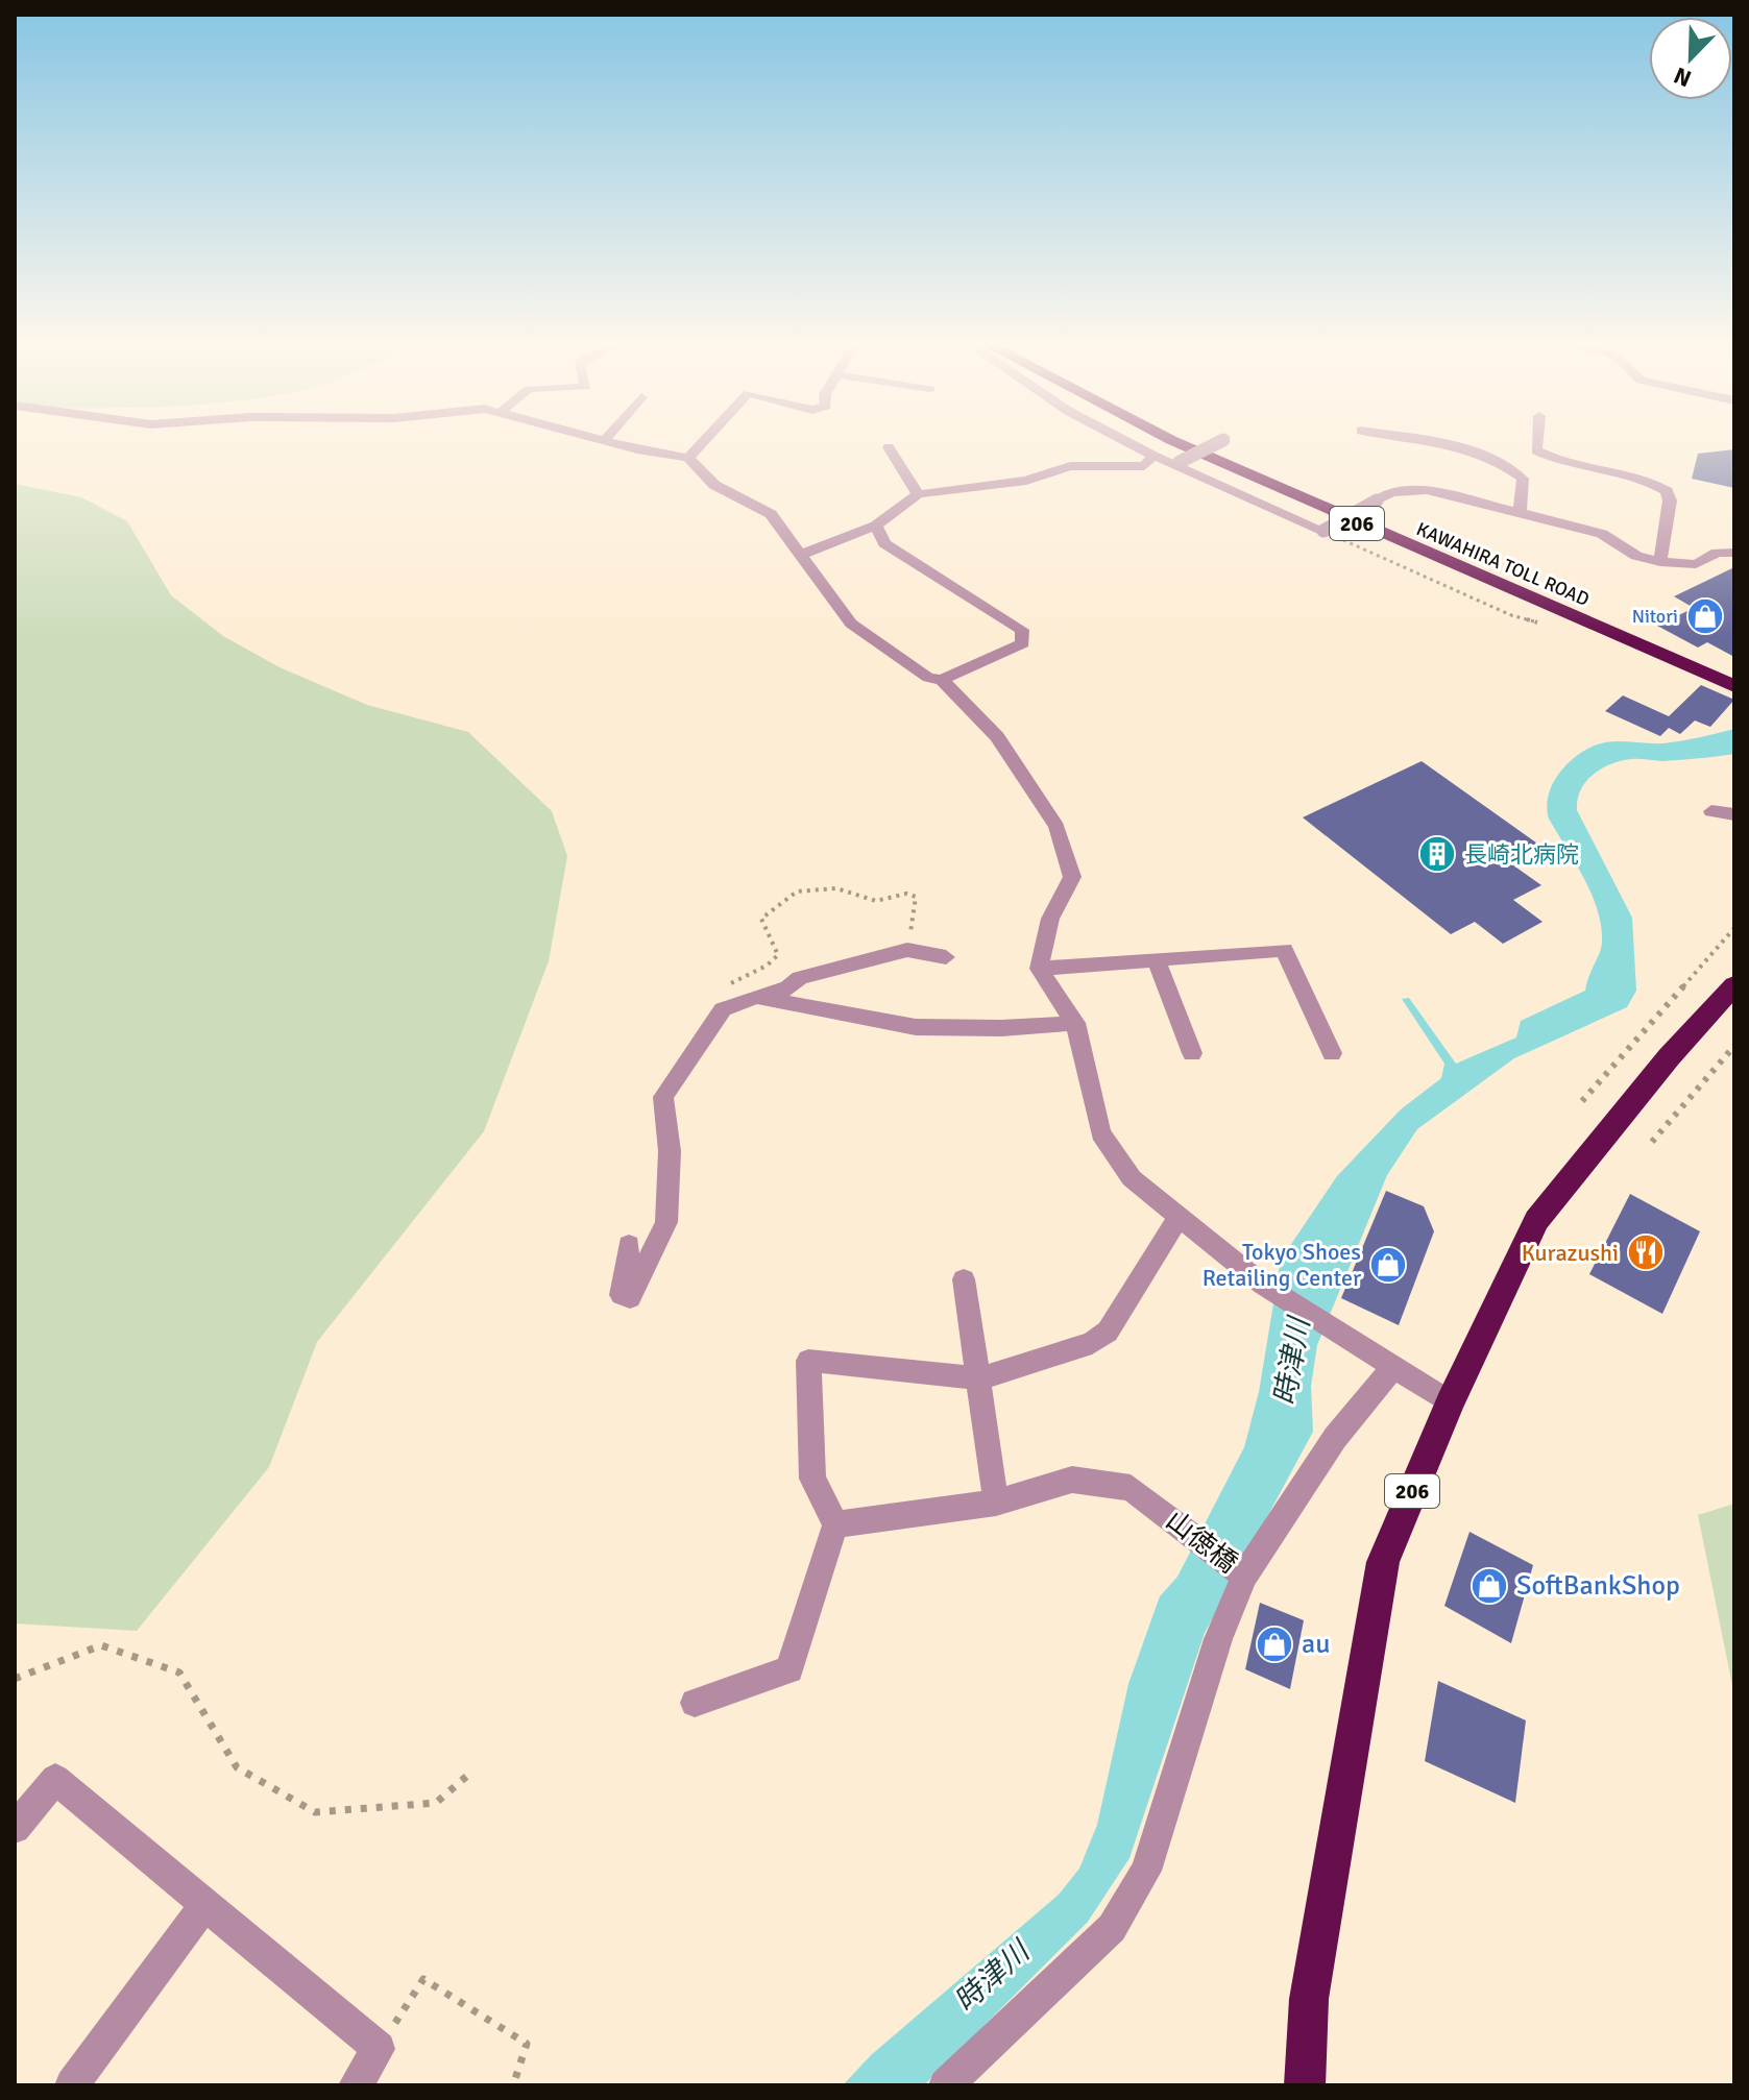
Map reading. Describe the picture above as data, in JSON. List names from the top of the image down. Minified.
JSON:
{"streets":{"highway":["206","KAWAHIRA TOLL ROAD"],"street":["山徳橋"]},"water":["時津川"],"places":{"shop":["Nitori","Tokyo Shoes Retailing Center","SoftBankShop","au"],"building":["長崎北病院"],"restaurant":["Kurazushi"]},"north":"bottom left"}
